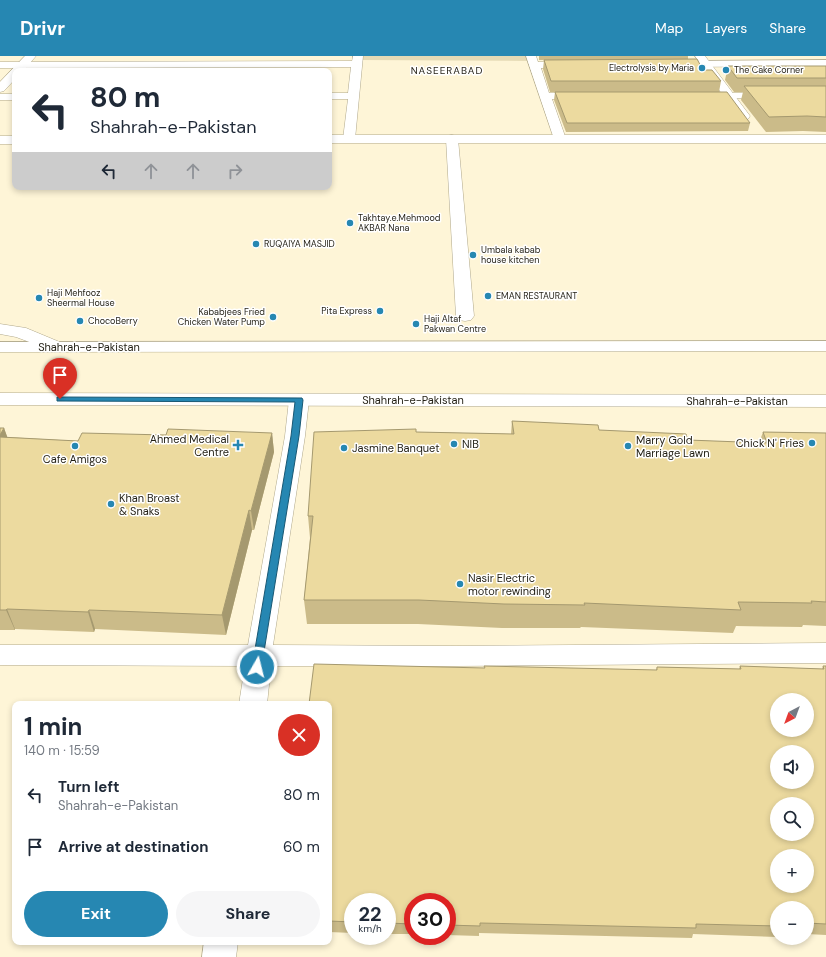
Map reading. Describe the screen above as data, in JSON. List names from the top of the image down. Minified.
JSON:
{"streets":{"main road":["Shahrah-e-Pakistan"]},"districts":["NASEERABAD"],"places":{"other":["Electrolysis by Maria","The Cake Corner","Takhtay.e.Mehmood AKBAR Nana","RUQAIYA MASJID","Umbala kabab house kitchen","EMAN RESTAURANT","Haji Mehfooz Sheermal House","Pita Express","Kababjees Fried Chicken Water Pump","ChocoBerry","Haji Altaf Pakwan Centre","Chick N' Fries","NIB","Cafe Amigos","Marry Gold Marriage Lawn","Jasmine Banquet","Khan Broast & Snaks","Nasir Electric motor rewinding"],"health":["Ahmed Medical Centre"]},"north":"bottom left","page":{"header":"Drivr","nav":["Map","Layers","Share"],"turn":["80 m","Shahrah-e-Pakistan"],"map_buttons":["+","−"],"heading":["1 min","140 m · 15:59"],"list":[{"name":"Turn left","note":"Shahrah-e-Pakistan","value":"80 m"},{"name":"Arrive at destination","value":"60 m"}],"buttons":["Exit","Share"],"speed":"22 km/h","limit":"30"}}
